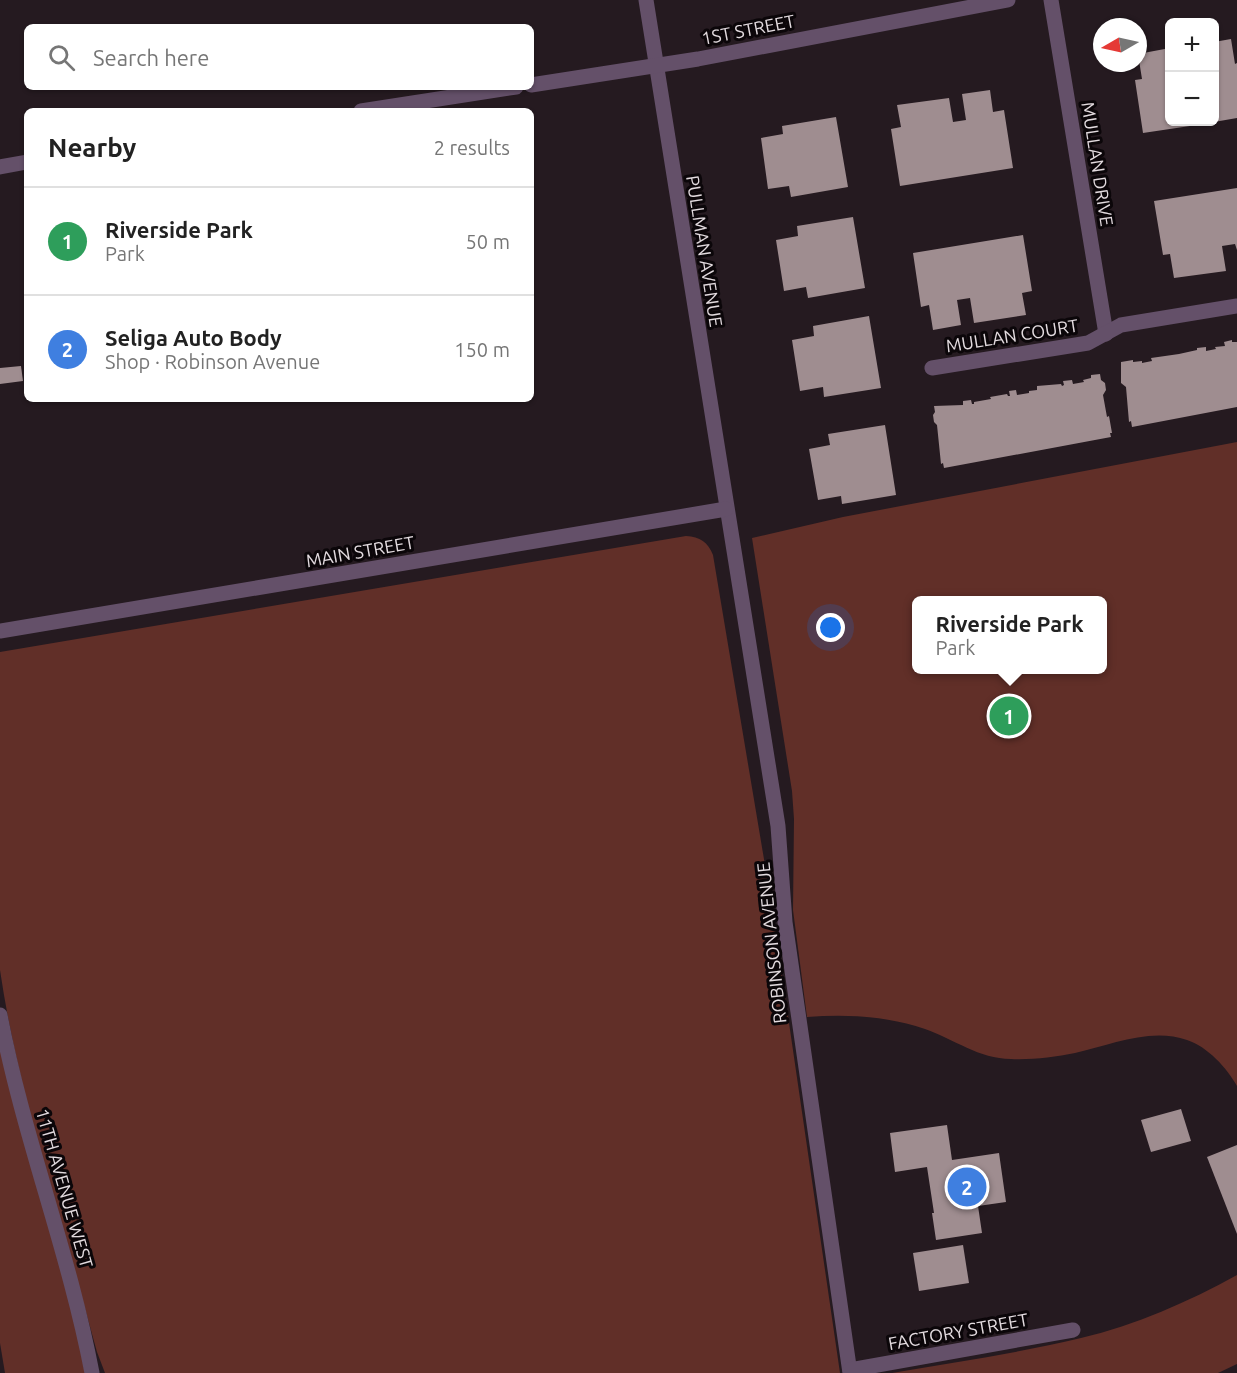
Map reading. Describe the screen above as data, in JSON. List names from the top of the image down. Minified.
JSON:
{"streets":{"street":["1ST STREET","MULLAN DRIVE","PULLMAN AVENUE","MULLAN COURT","MAIN STREET","ROBINSON AVENUE","11TH AVENUE WEST","FACTORY STREET"]},"crossings":[["1ST STREET","PULLMAN AVENUE"],["MULLAN DRIVE","MULLAN COURT"],["PULLMAN AVENUE","MAIN STREET"],["PULLMAN AVENUE","ROBINSON AVENUE"],["MAIN STREET","ROBINSON AVENUE"],["ROBINSON AVENUE","FACTORY STREET"]],"north":"left","page":{"map_buttons":["+","−"],"search":"Search here","heading":["Nearby","2 results"],"list":[{"mark":"1","name":"Riverside Park","note":"Park","value":"50 m"},{"mark":"2","name":"Seliga Auto Body","note":"Shop · Robinson Avenue","value":"150 m"}],"popup":["Riverside Park","Park"],"pins":["1","2"]}}
